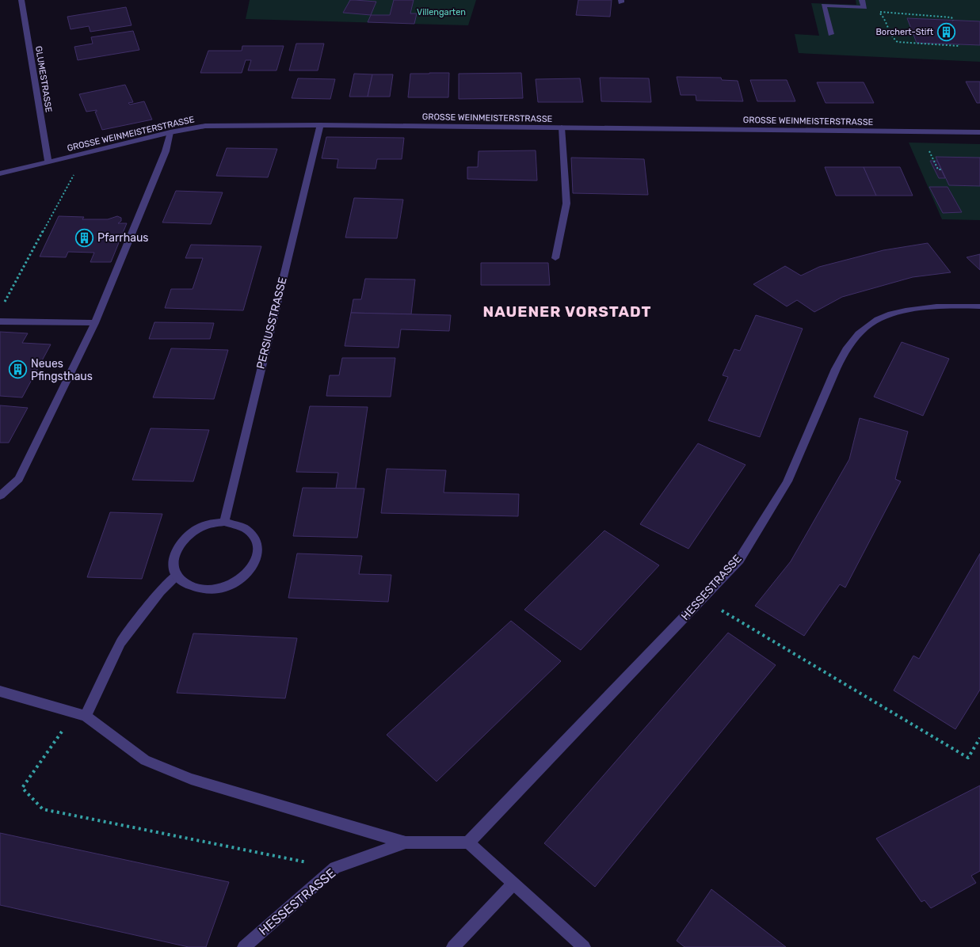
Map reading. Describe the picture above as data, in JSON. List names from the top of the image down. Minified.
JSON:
{"streets":{"street":["GLUMESTRASSE","GROSSE WEINMEISTERSTRASSE","PERSIUSSTRASSE","HESSESTRASSE"]},"crossings":[["GLUMESTRASSE","GROSSE WEINMEISTERSTRASSE"],["GROSSE WEINMEISTERSTRASSE","PERSIUSSTRASSE"]],"districts":["NAUENER VORSTADT"],"parks":["Villengarten"],"places":{"building":["Borchert-Stift","Pfarrhaus","Neues Pfingsthaus"]}}
